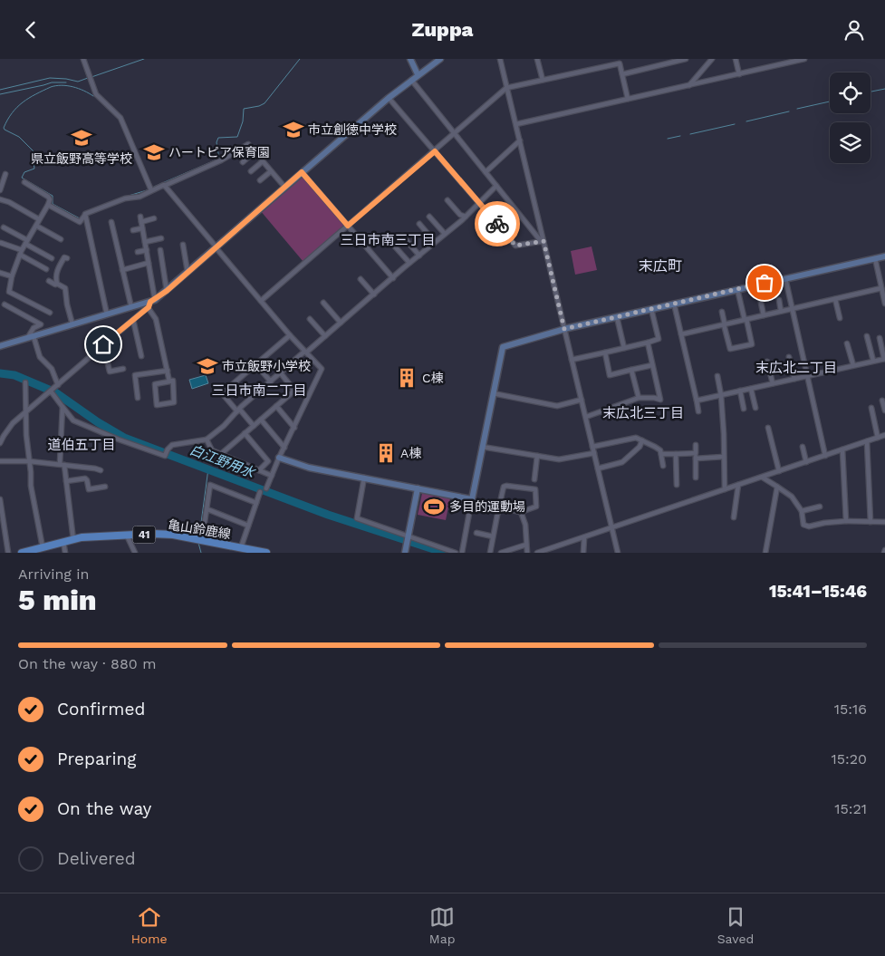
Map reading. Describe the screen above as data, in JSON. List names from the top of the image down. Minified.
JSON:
{"streets":{"main road":["亀山鈴鹿線","41"]},"districts":["三日市南三丁目","末広町","末広北二丁目","三日市南二丁目","末広北三丁目","道伯五丁目"],"water":["白江野用水"],"places":{"school or university":["市立創徳中学校","県立飯野高等学校","ハートピア保育園","市立飯野小学校"],"building":["C棟","A棟"],"sports":["多目的運動場"]},"page":{"header":"Zuppa","heading":["5 min","Arriving in","15:41–15:46"],"bar":"On the way · 880 m","list":[["Confirmed","15:16"],["Preparing","15:20"],["On the way","15:21"],"Delivered"],"tabs":["Home","Map","Saved"]}}
